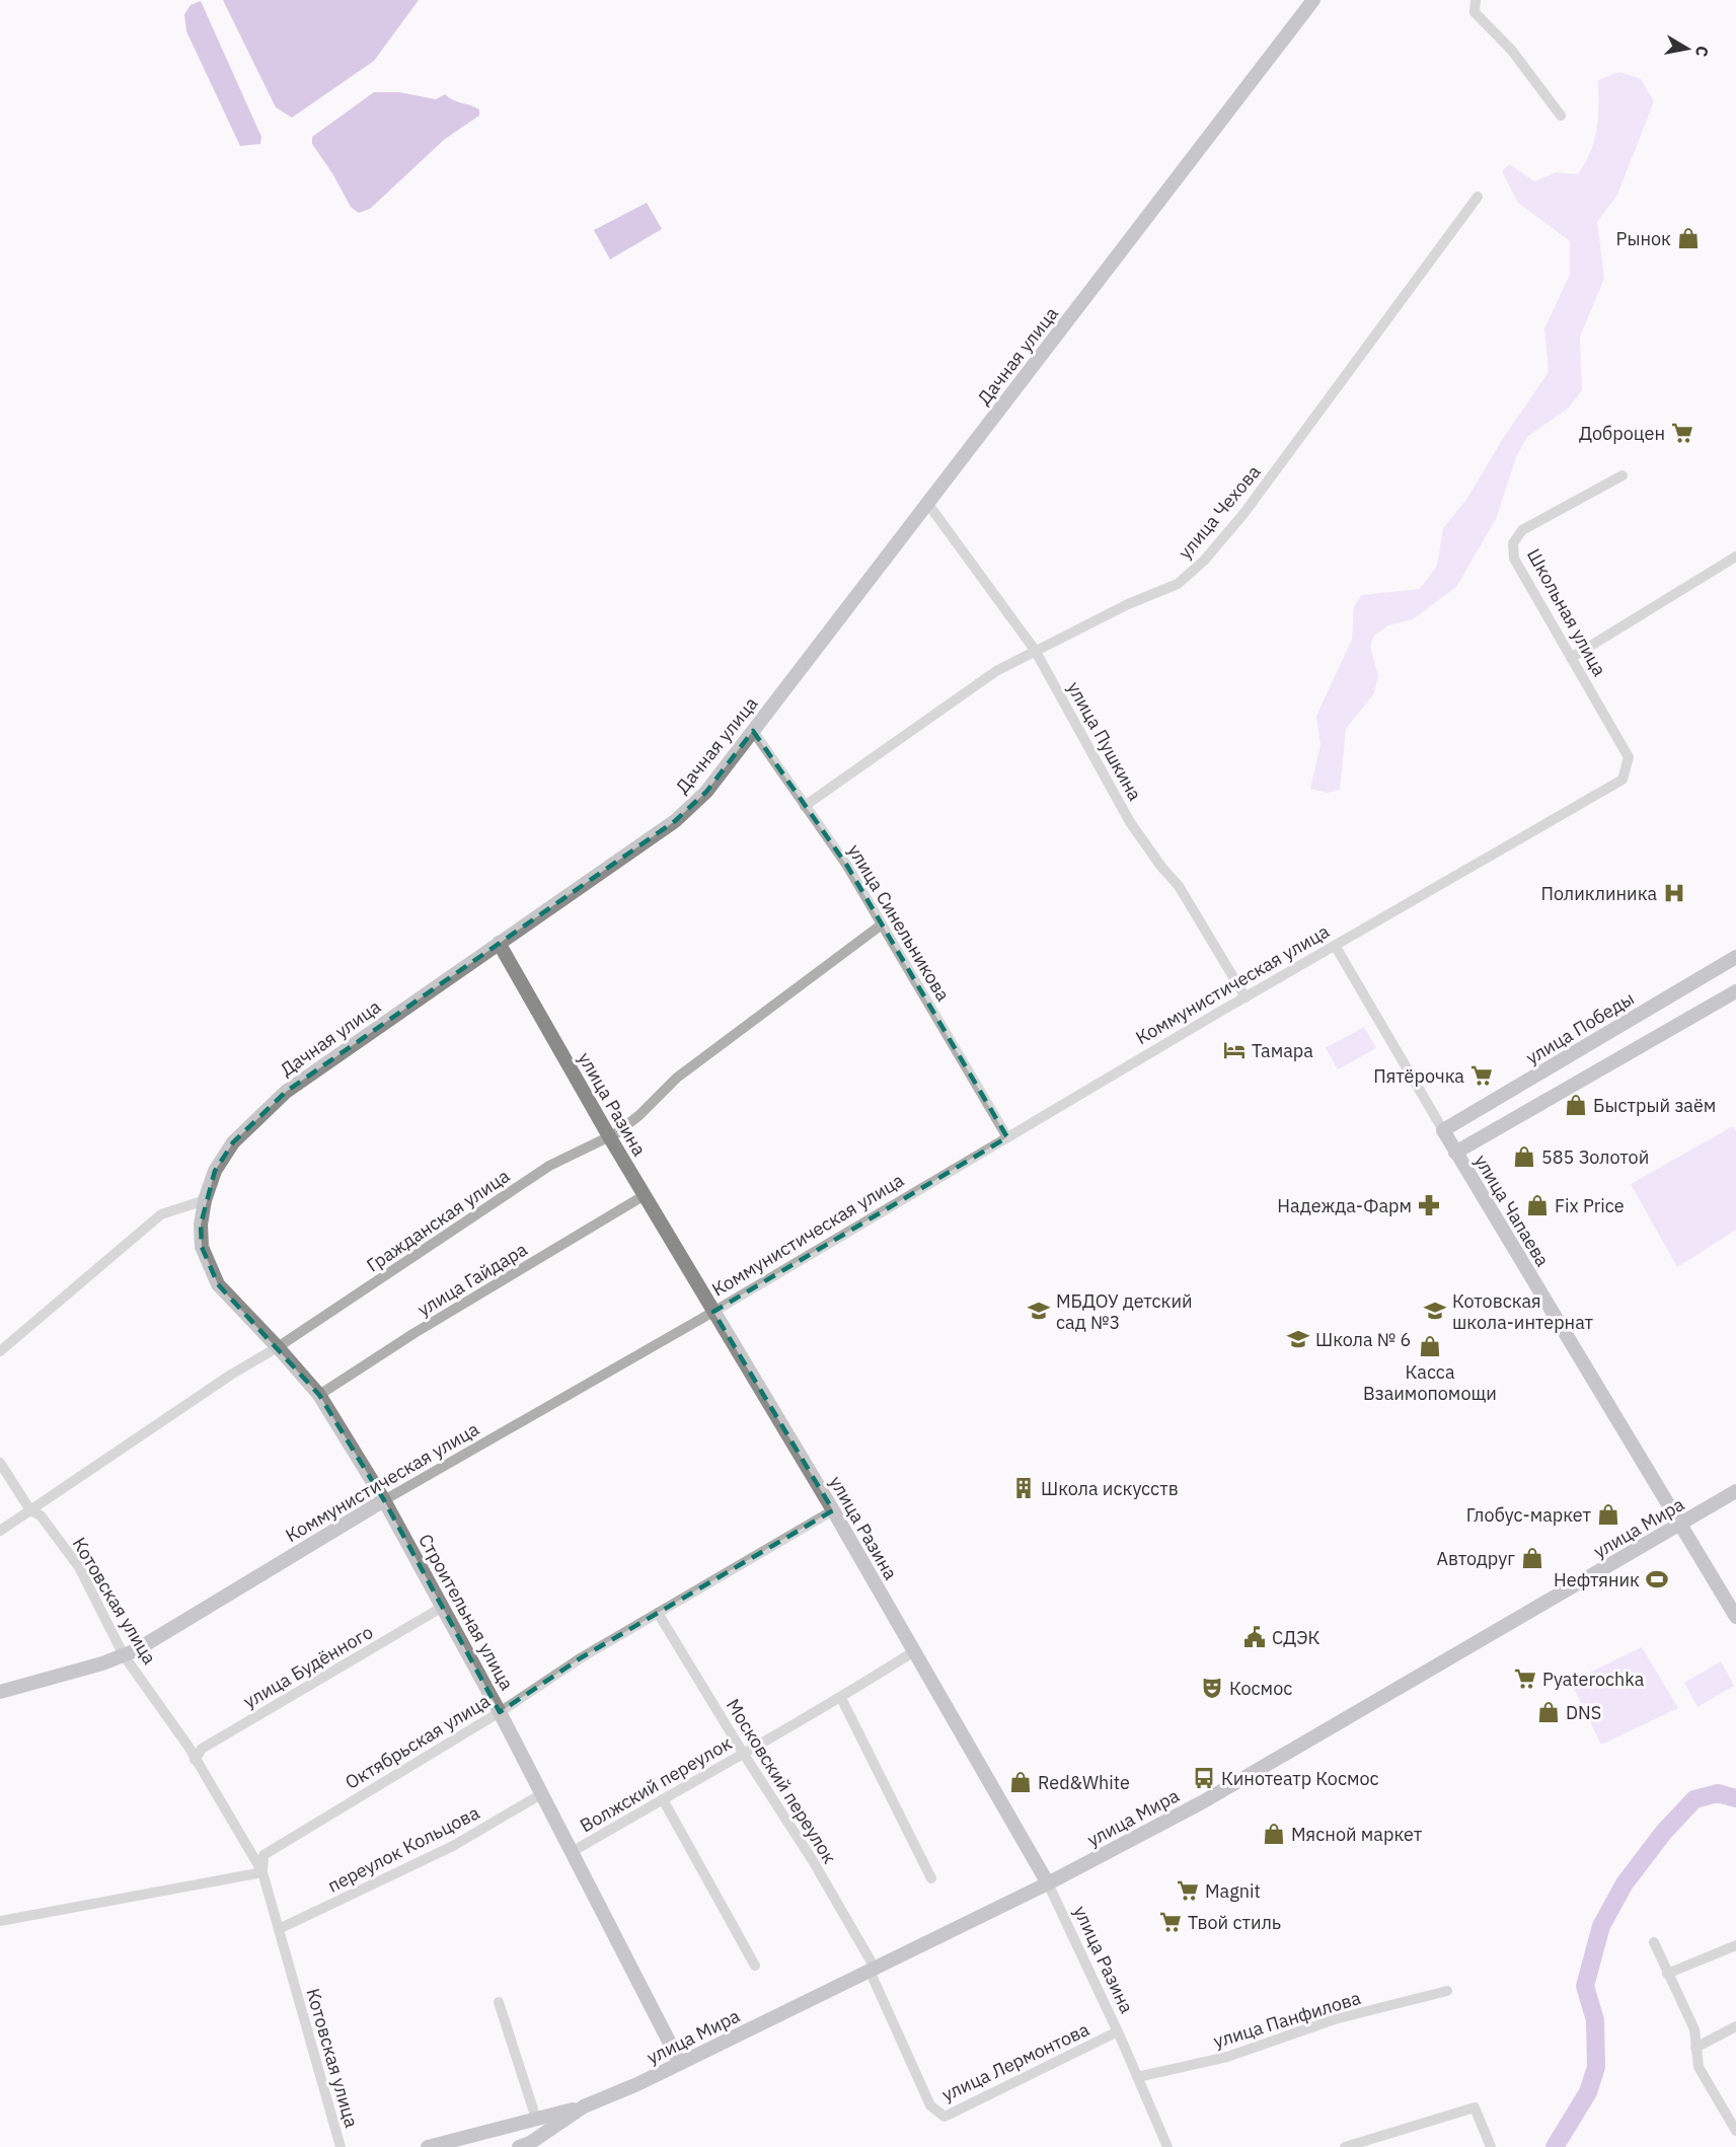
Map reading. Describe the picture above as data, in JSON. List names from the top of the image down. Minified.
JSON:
{"streets":{"street":["Дачная улица","улица Чехова","Школьная улица","улица Пушкина","улица Синельникова","Коммунистическая улица","улица Победы","улица Разина","улица Чапаева","Гражданская улица","улица Гайдара","улица Мира","Котовская улица","Строительная улица","улица Будённого","Октябрьская улица","Московский переулок","Волжский переулок","переулок Кольцова","улица Панфилова","улица Лермонтова"]},"crossings":[["Дачная улица","улица Пушкина"],["Дачная улица","улица Синельникова"],["Дачная улица","улица Разина"],["Дачная улица","Строительная улица"],["улица Чехова","улица Пушкина"],["улица Чехова","улица Синельникова"],["Школьная улица","Коммунистическая улица"],["улица Пушкина","Коммунистическая улица"],["улица Синельникова","Коммунистическая улица"],["улица Синельникова","Гражданская улица"],["Коммунистическая улица","улица Разина"],["Коммунистическая улица","улица Чапаева"],["Коммунистическая улица","Котовская улица"],["Коммунистическая улица","Строительная улица"],["улица Победы","улица Чапаева"],["улица Разина","Гражданская улица"],["улица Разина","улица Гайдара"],["улица Разина","улица Мира"],["улица Разина","Октябрьская улица"],["улица Разина","Волжский переулок"],["улица Разина","улица Панфилова"],["улица Разина","улица Лермонтова"],["улица Чапаева","улица Мира"],["Гражданская улица","Котовская улица"],["Гражданская улица","Строительная улица"],["улица Гайдара","Строительная улица"],["улица Мира","Строительная улица"],["улица Мира","Московский переулок"],["улица Мира","улица Лермонтова"],["Котовская улица","улица Будённого"],["Котовская улица","Октябрьская улица"],["Котовская улица","переулок Кольцова"],["Строительная улица","улица Будённого"],["Строительная улица","Октябрьская улица"],["Строительная улица","Волжский переулок"],["Строительная улица","переулок Кольцова"],["Октябрьская улица","Московский переулок"],["Московский переулок","Волжский переулок"],["Московский переулок","улица Лермонтова"]],"places":{"shop":["Рынок","Быстрый заём","585 Золотой","Fix Price","Касса Взаимопомощи","Глобус-маркет","Автодруг","DNS","Red&White","Мясной маркет"],"supermarket":["Доброцен","Пятёрочка","Pyaterochka","Magnit","Твой стиль"],"hospital":["Поликлиника"],"hotel":["Тамара"],"pharmacy":["Надежда-Фарм"],"school or university":["МБДОУ детский сад №3","Котовская школа-интернат","Школа № 6"],"building":["Школа искусств"],"sports":["Нефтяник"],"public building":["СДЭК"],"theatre":["Космос"],"bus stop":["Кинотеатр Космос"]},"north":"right"}
